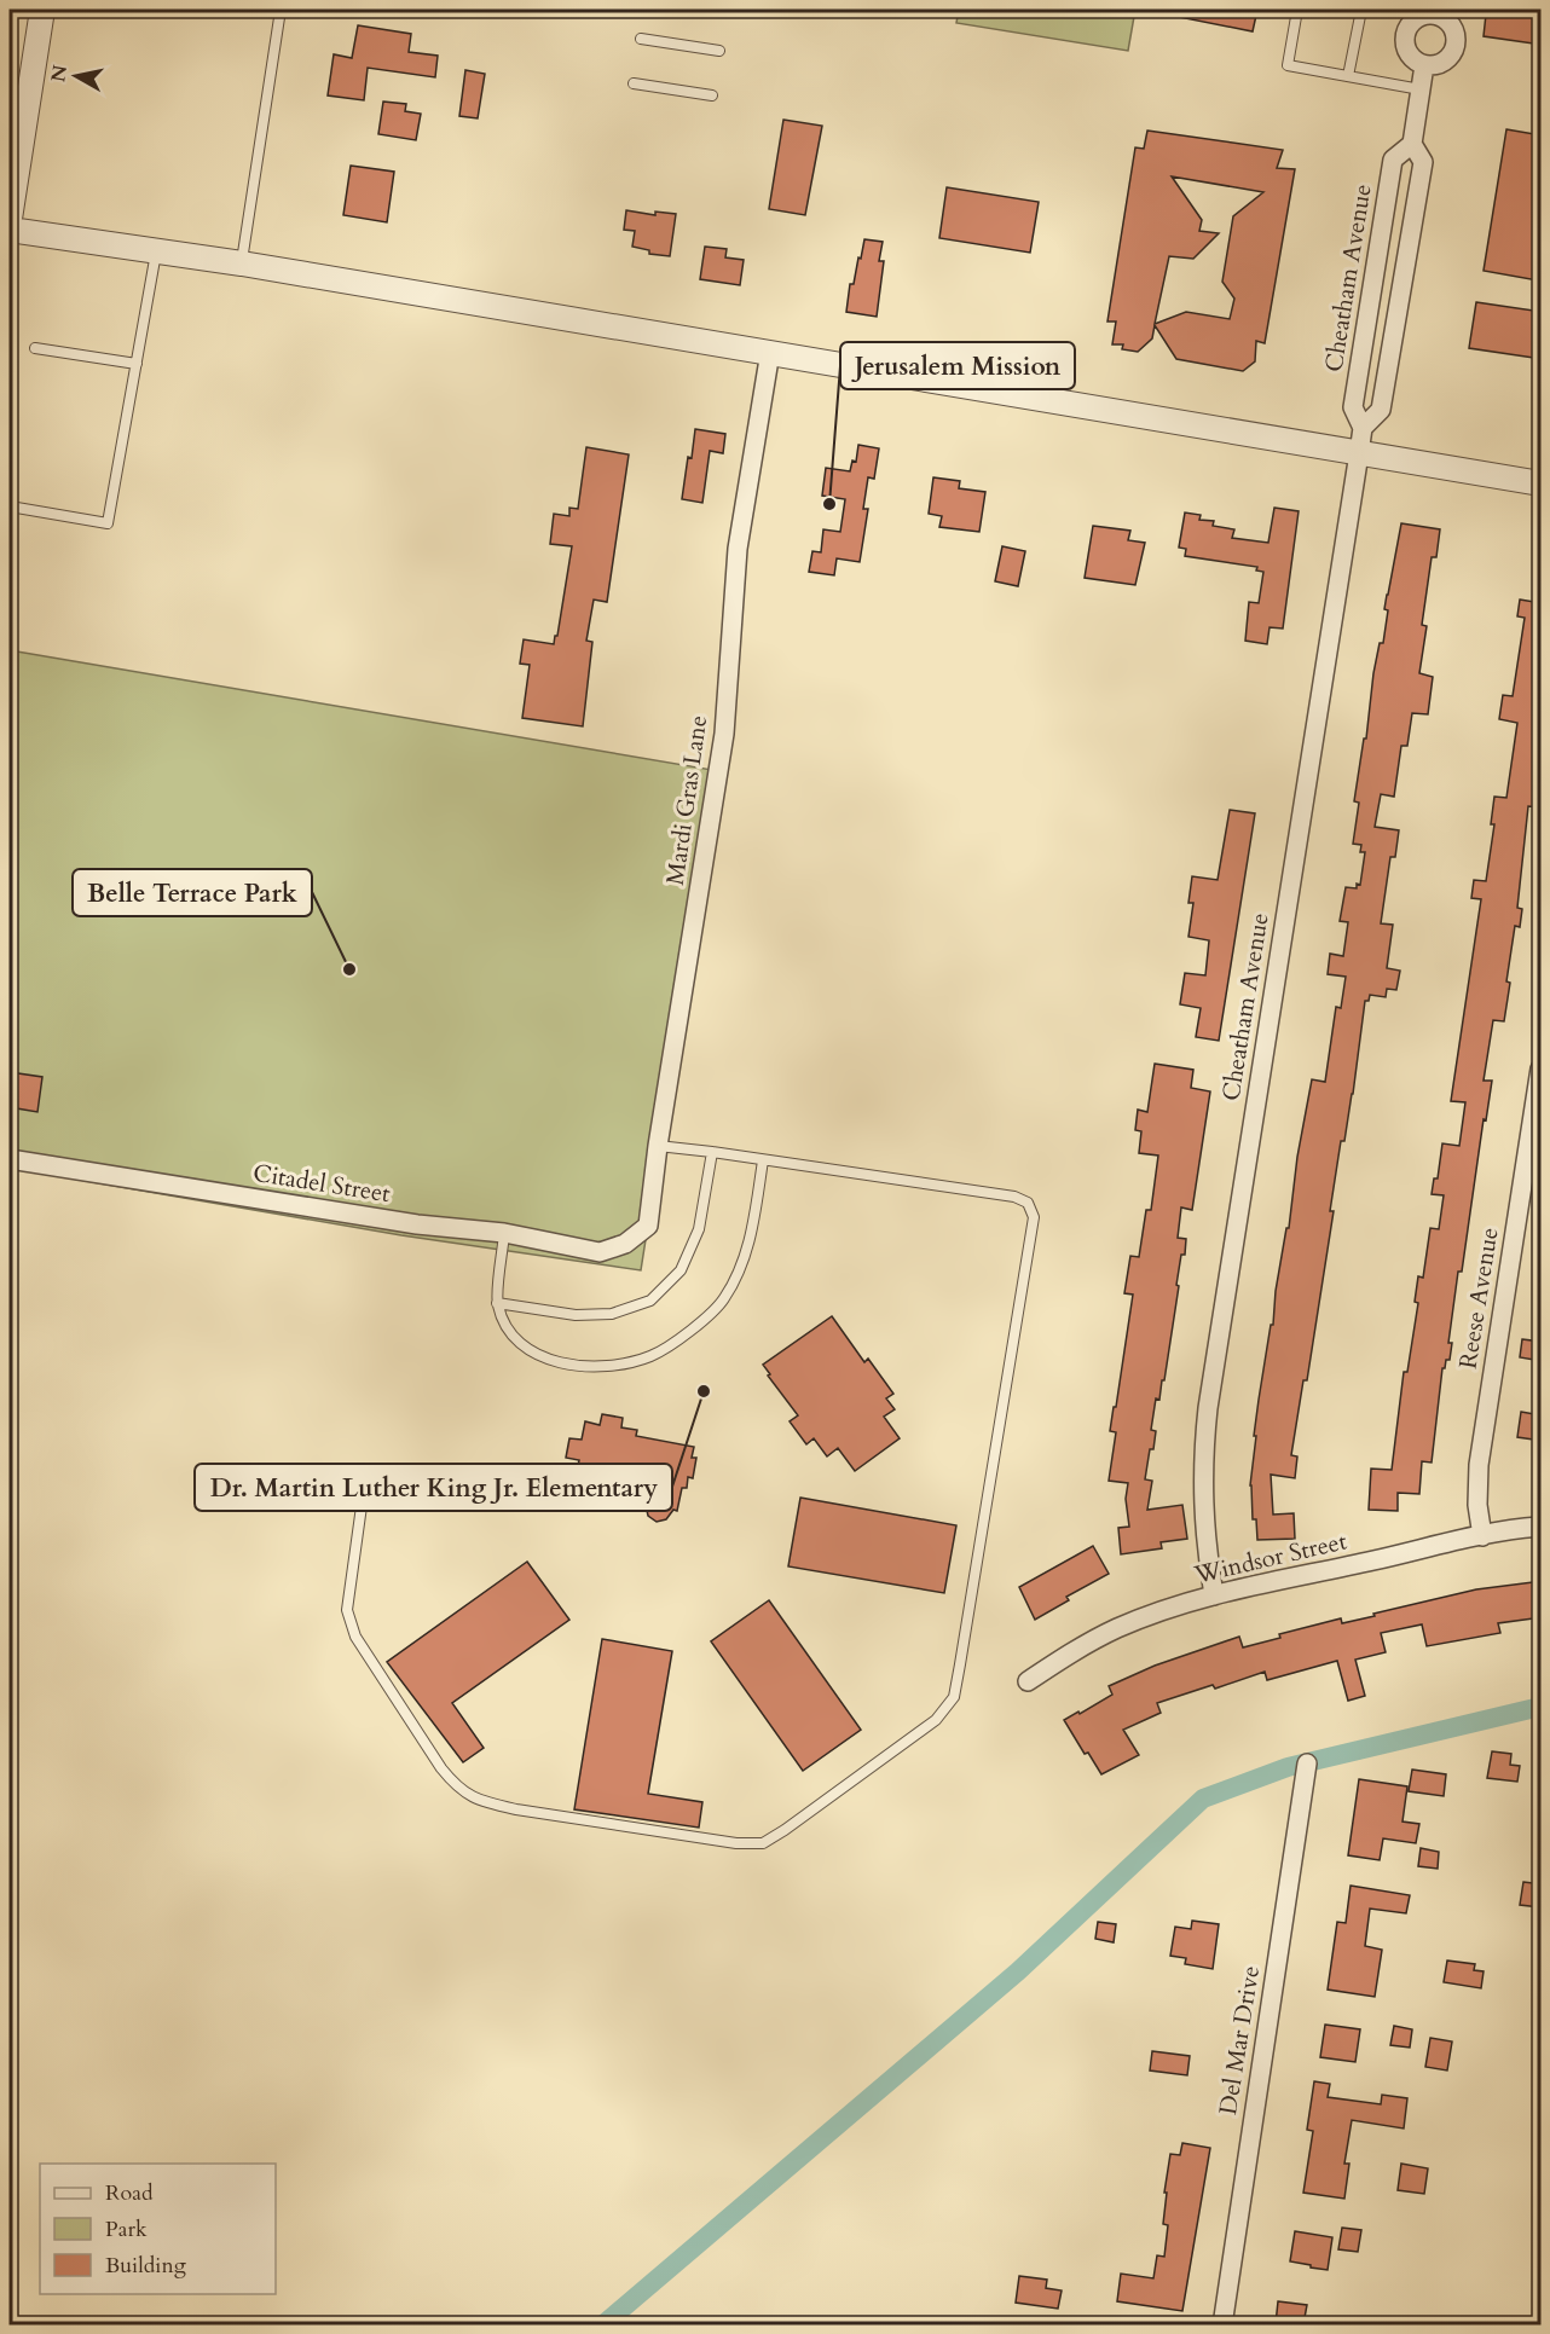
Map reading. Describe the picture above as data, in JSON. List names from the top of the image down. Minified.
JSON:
{"streets":{"street":["Cheatham Avenue","Mardi Gras Lane","Citadel Street","Reese Avenue","Windsor Street","Del Mar Drive"]},"crossings":[["Cheatham Avenue","Windsor Street"],["Mardi Gras Lane","Citadel Street"],["Reese Avenue","Windsor Street"]],"places":["Jerusalem Mission","Belle Terrace Park","Dr. Martin Luther King Jr. Elementary"],"legend":["Road","Park","Building"],"north":"left"}
